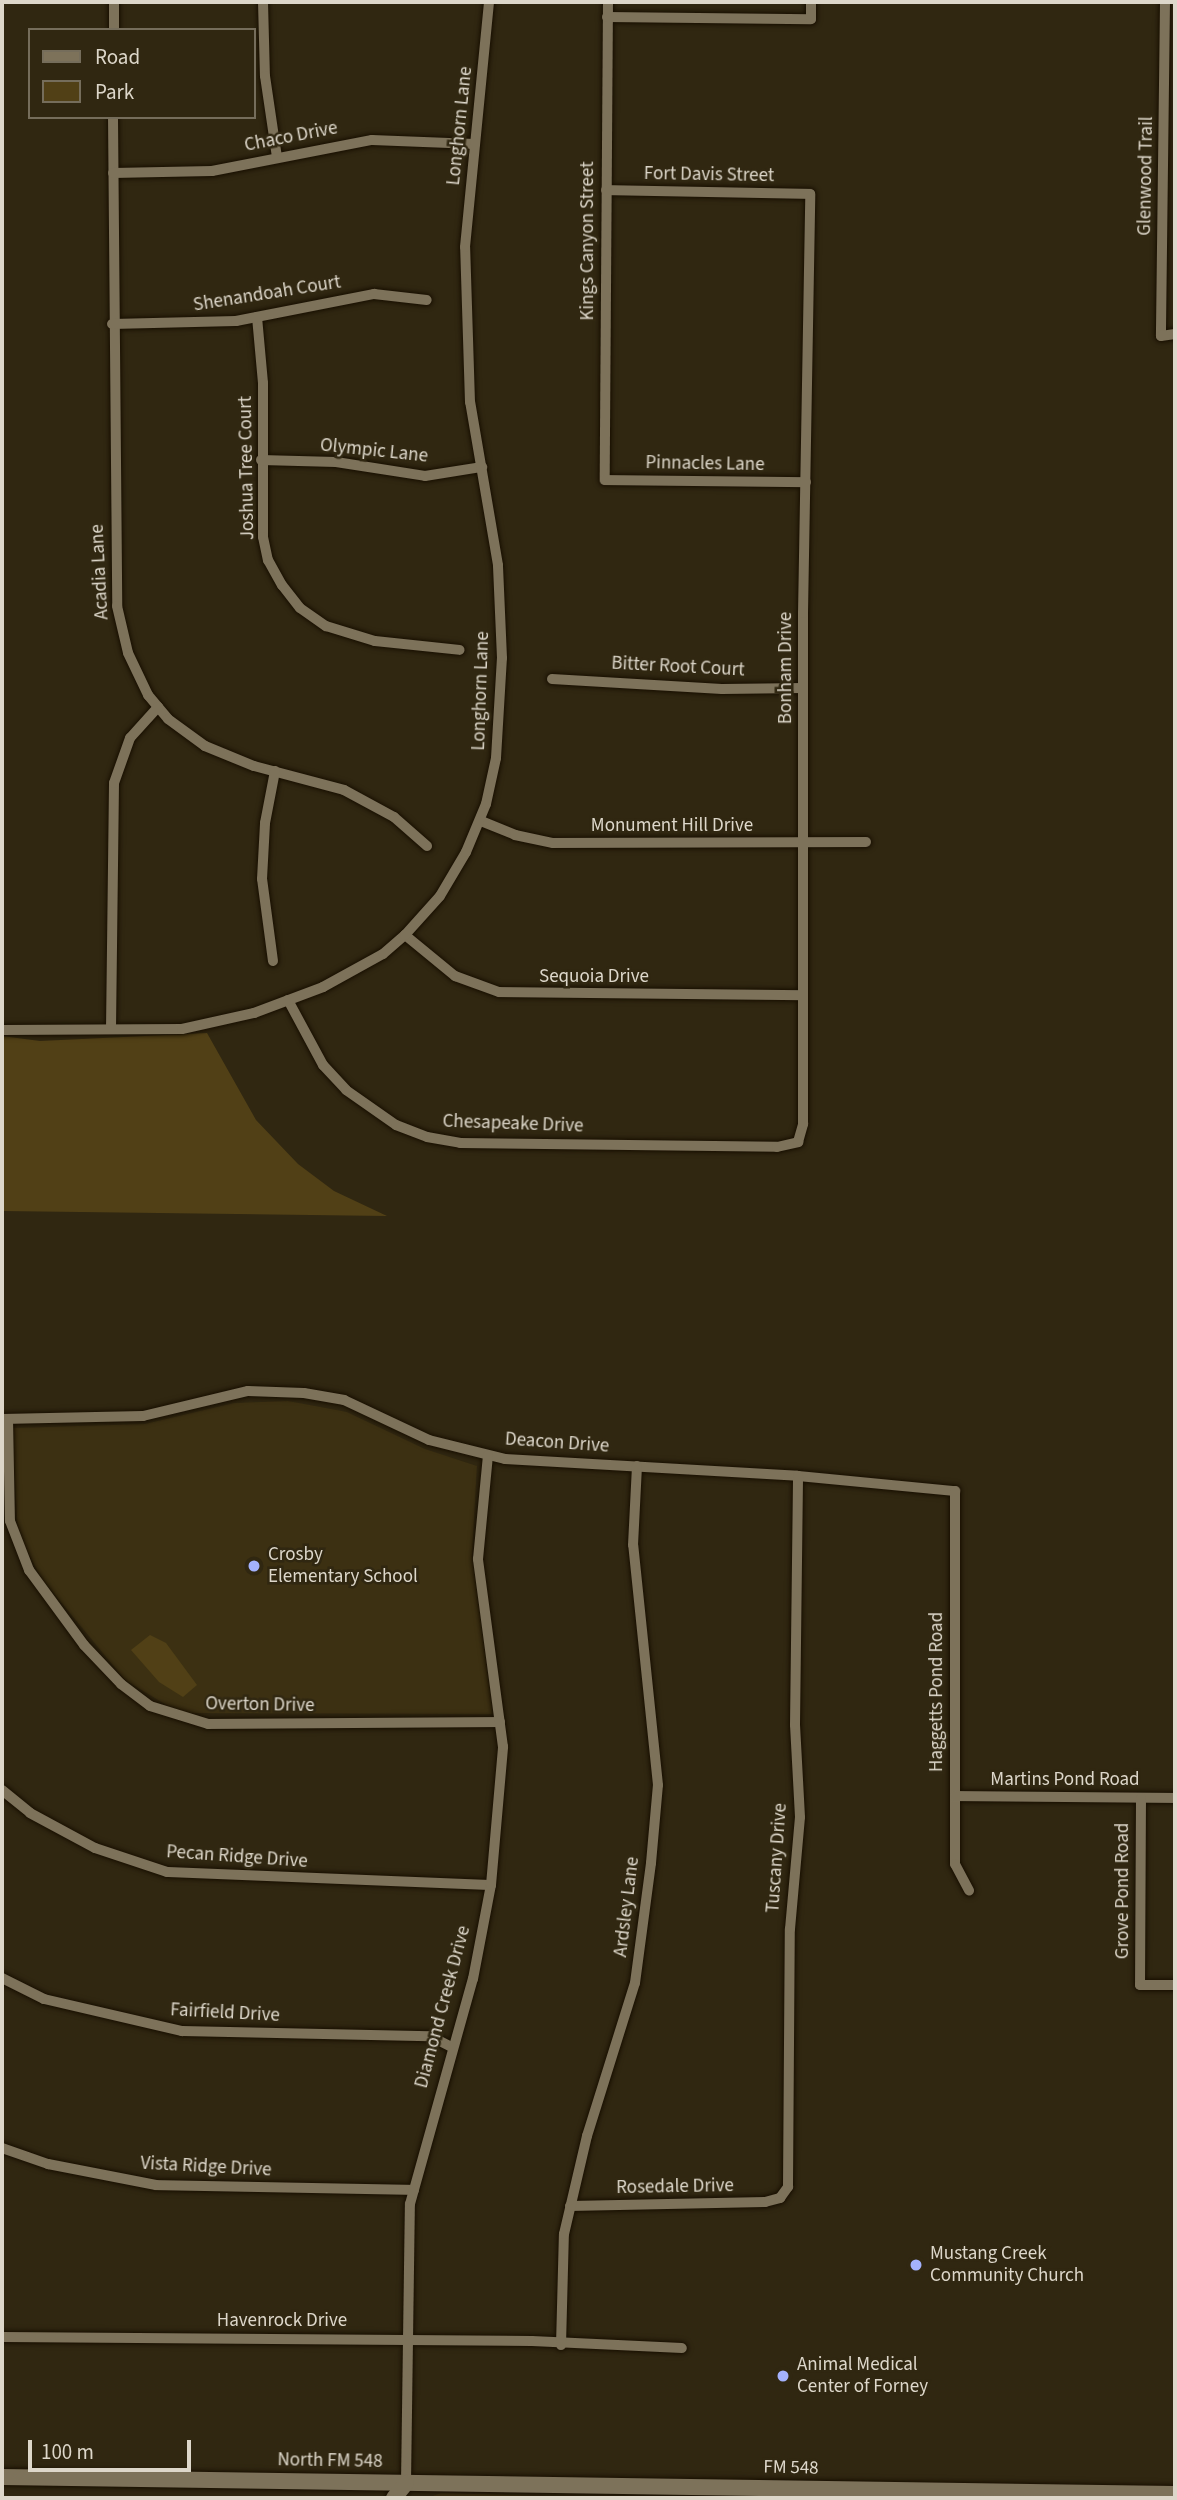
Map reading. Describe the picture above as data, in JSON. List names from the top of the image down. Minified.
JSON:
{"streets":{"main road":["North FM 548","FM 548"],"street":["Longhorn Lane","Chaco Drive","Fort Davis Street","Glenwood Trail","Kings Canyon Street","Shenandoah Court","Olympic Lane","Pinnacles Lane","Joshua Tree Court","Acadia Lane","Bitter Root Court","Bonham Drive","Monument Hill Drive","Sequoia Drive","Chesapeake Drive","Deacon Drive","Haggetts Pond Road","Overton Drive","Martins Pond Road","Pecan Ridge Drive","Tuscany Drive","Grove Pond Road","Ardsley Lane","Diamond Creek Drive","Fairfield Drive","Vista Ridge Drive","Rosedale Drive","Havenrock Drive"]},"crossings":[["Longhorn Lane","Chaco Drive"],["Longhorn Lane","Olympic Lane"],["Longhorn Lane","Monument Hill Drive"],["Longhorn Lane","Sequoia Drive"],["Longhorn Lane","Chesapeake Drive"],["Chaco Drive","Acadia Lane"],["Fort Davis Street","Kings Canyon Street"],["Fort Davis Street","Bonham Drive"],["Kings Canyon Street","Pinnacles Lane"],["Shenandoah Court","Joshua Tree Court"],["Shenandoah Court","Acadia Lane"],["Olympic Lane","Joshua Tree Court"],["Pinnacles Lane","Bonham Drive"],["Bitter Root Court","Bonham Drive"],["Bonham Drive","Monument Hill Drive"],["Bonham Drive","Sequoia Drive"],["Bonham Drive","Chesapeake Drive"],["Deacon Drive","Haggetts Pond Road"],["Deacon Drive","Overton Drive"],["Deacon Drive","Tuscany Drive"],["Deacon Drive","Ardsley Lane"],["Deacon Drive","Diamond Creek Drive"],["Haggetts Pond Road","Martins Pond Road"],["Overton Drive","Diamond Creek Drive"],["Martins Pond Road","Grove Pond Road"],["Pecan Ridge Drive","Diamond Creek Drive"],["Tuscany Drive","Rosedale Drive"],["Ardsley Lane","Rosedale Drive"],["Ardsley Lane","Havenrock Drive"],["Diamond Creek Drive","Fairfield Drive"],["Diamond Creek Drive","Vista Ridge Drive"],["Diamond Creek Drive","Havenrock Drive"],["Diamond Creek Drive","North FM 548"],["Diamond Creek Drive","FM 548"],["North FM 548","FM 548"]],"places":["Crosby Elementary School","Mustang Creek Community Church","Animal Medical Center of Forney"],"legend":["Road","Park"],"scale_bar":"100 m"}
